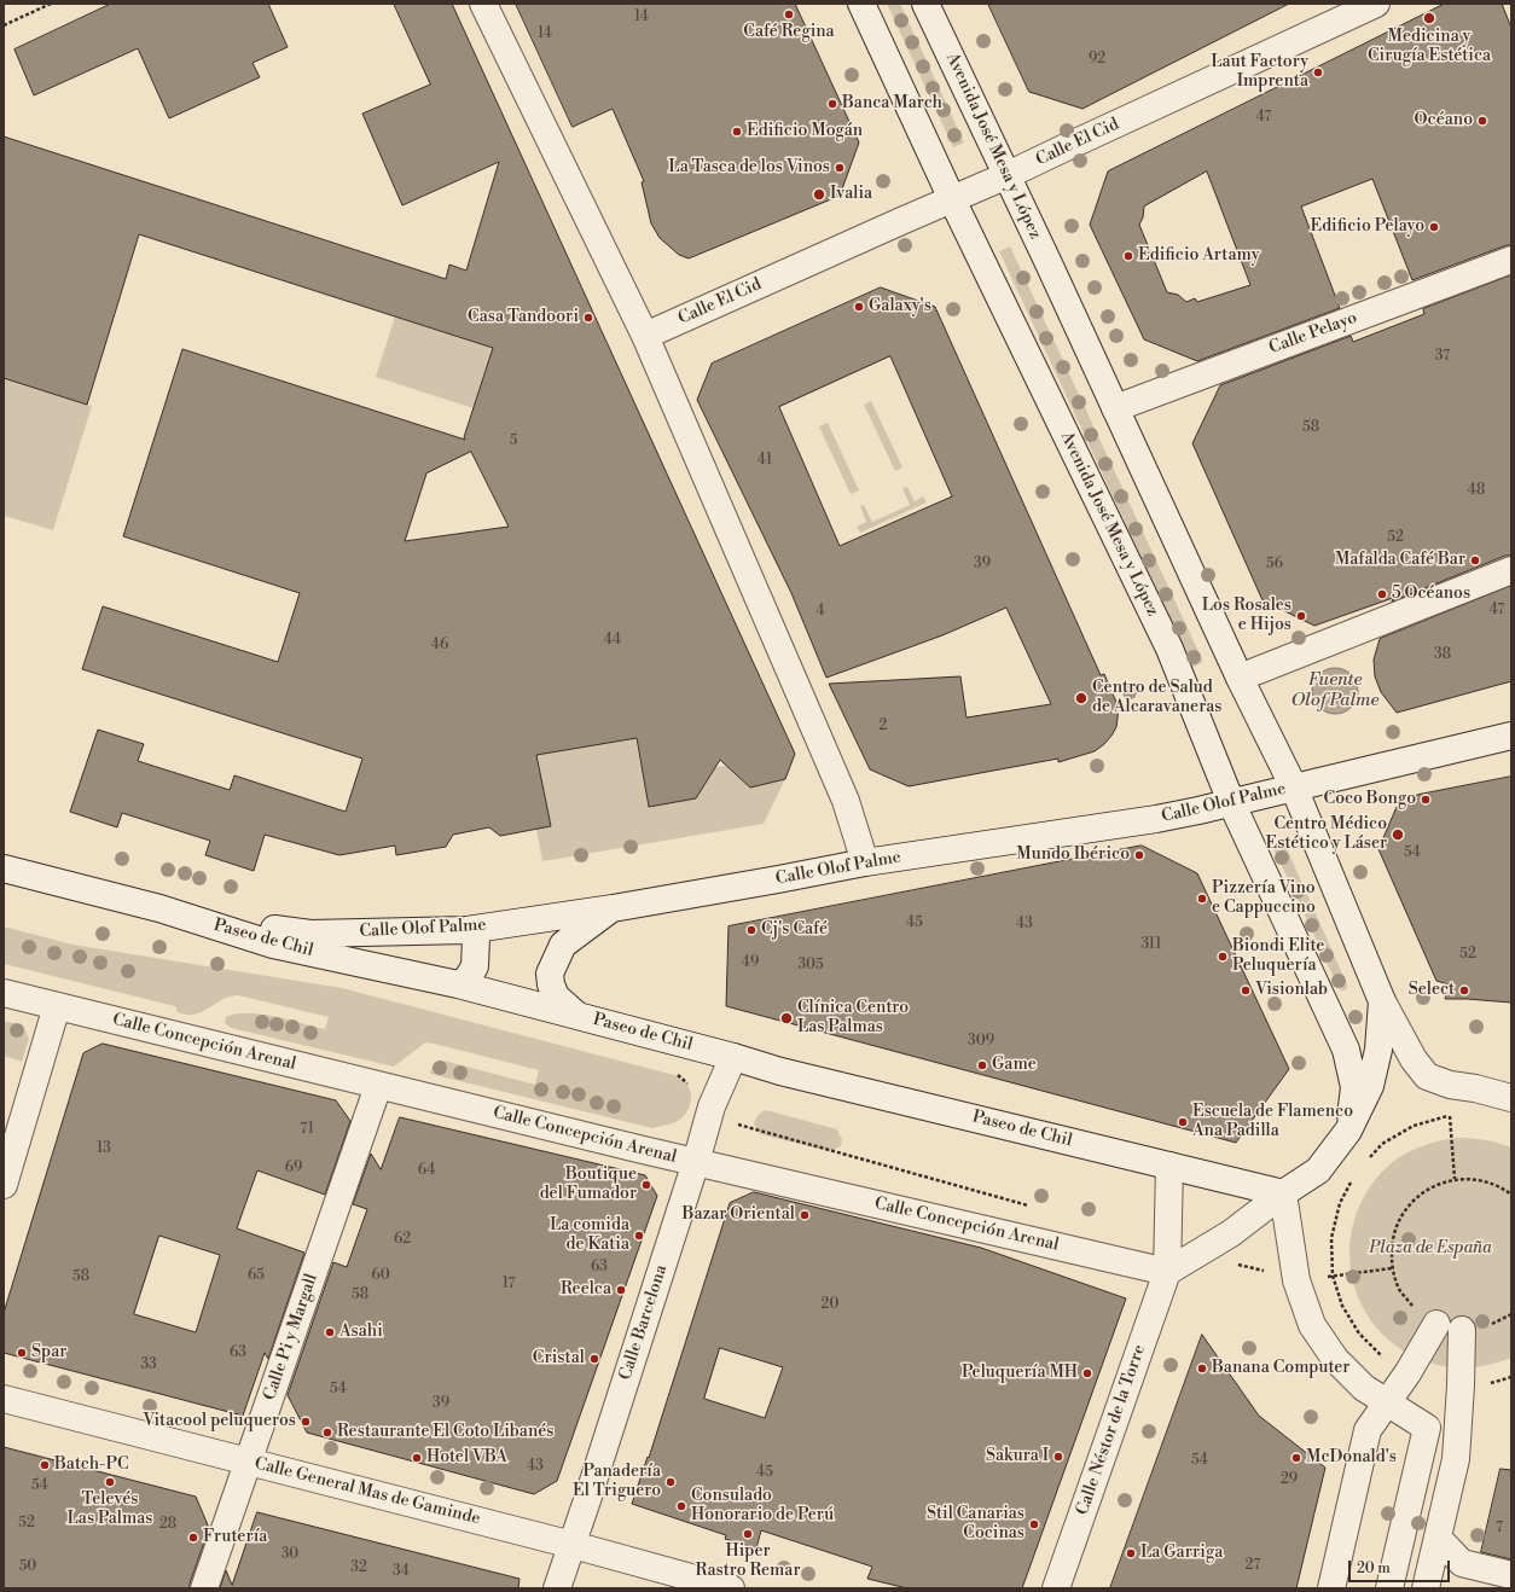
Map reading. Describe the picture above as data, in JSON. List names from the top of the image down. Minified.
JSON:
{"streets":{"street":["Calle El Cid","Avenida José Mesa y López","Calle Pelayo","Calle Olof Palme","Paseo de Chil","Calle Concepción Arenal","Calle Barcelona","Calle Pi y Margall","Calle Néstor de la Torre","Calle General Mas de Gaminde"]},"crossings":[["Calle El Cid","Avenida José Mesa y López"],["Avenida José Mesa y López","Calle Pelayo"],["Avenida José Mesa y López","Calle Olof Palme"],["Calle Olof Palme","Paseo de Chil"],["Paseo de Chil","Calle Barcelona"],["Paseo de Chil","Calle Néstor de la Torre"],["Calle Concepción Arenal","Calle Barcelona"],["Calle Concepción Arenal","Calle Pi y Margall"],["Calle Concepción Arenal","Calle Néstor de la Torre"],["Calle Barcelona","Calle General Mas de Gaminde"],["Calle Pi y Margall","Calle General Mas de Gaminde"]],"water":["Fuente Olof Palme"],"parks":["Plaza de España"],"places":["Café Regina","Medicina y Cirugía Estética","Laut Factory Imprenta","Banca March","Océano","Edificio Mogán","La Tasca de los Vinos","Ivalia","Edificio Pelayo","Edificio Artamy","Galaxy's","Casa Tandoori","Mafalda Café Bar","5 Océanos","Los Rosales e Hijos","Centro de Salud de Alcaravaneras","Coco Bongo","Centro Médico Estético y Láser","Mundo Ibérico","Pizzería Vino e Cappuccino","Cj's Café","Biondi Elite Peluquería","Visionlab","Select","Clínica Centro Las Palmas","Game","Escuela de Flamenco Ana Padilla","Boutique del Fumador","Bazar Oriental","La comida de Katia","Reelca","Asahi","Spar","Cristal","Banana Computer","Peluquería MH","Vitacool peluqueros","Restaurante El Coto Libanés","Sakura I","Hotel VBA","McDonald's","Batch-PC","Televés Las Palmas","Panadería El Triguero","Consulado Honorario de Perú","Stil Canarias Cocinas","Hiper Rastro Remar","Frutería","La Garriga"],"house_numbers":["14","14","92","47","37","58","5","41","48","52","39","56","47","4","44","46","38","2","54","45","43","311","52","49","305","309","71","13","69","64","62","63","65","60","58","17","58","20","63","33","54","39","54","43","45","29","54","52","28","7","30","27","50","32","34"],"scale_bar":"20 m"}
